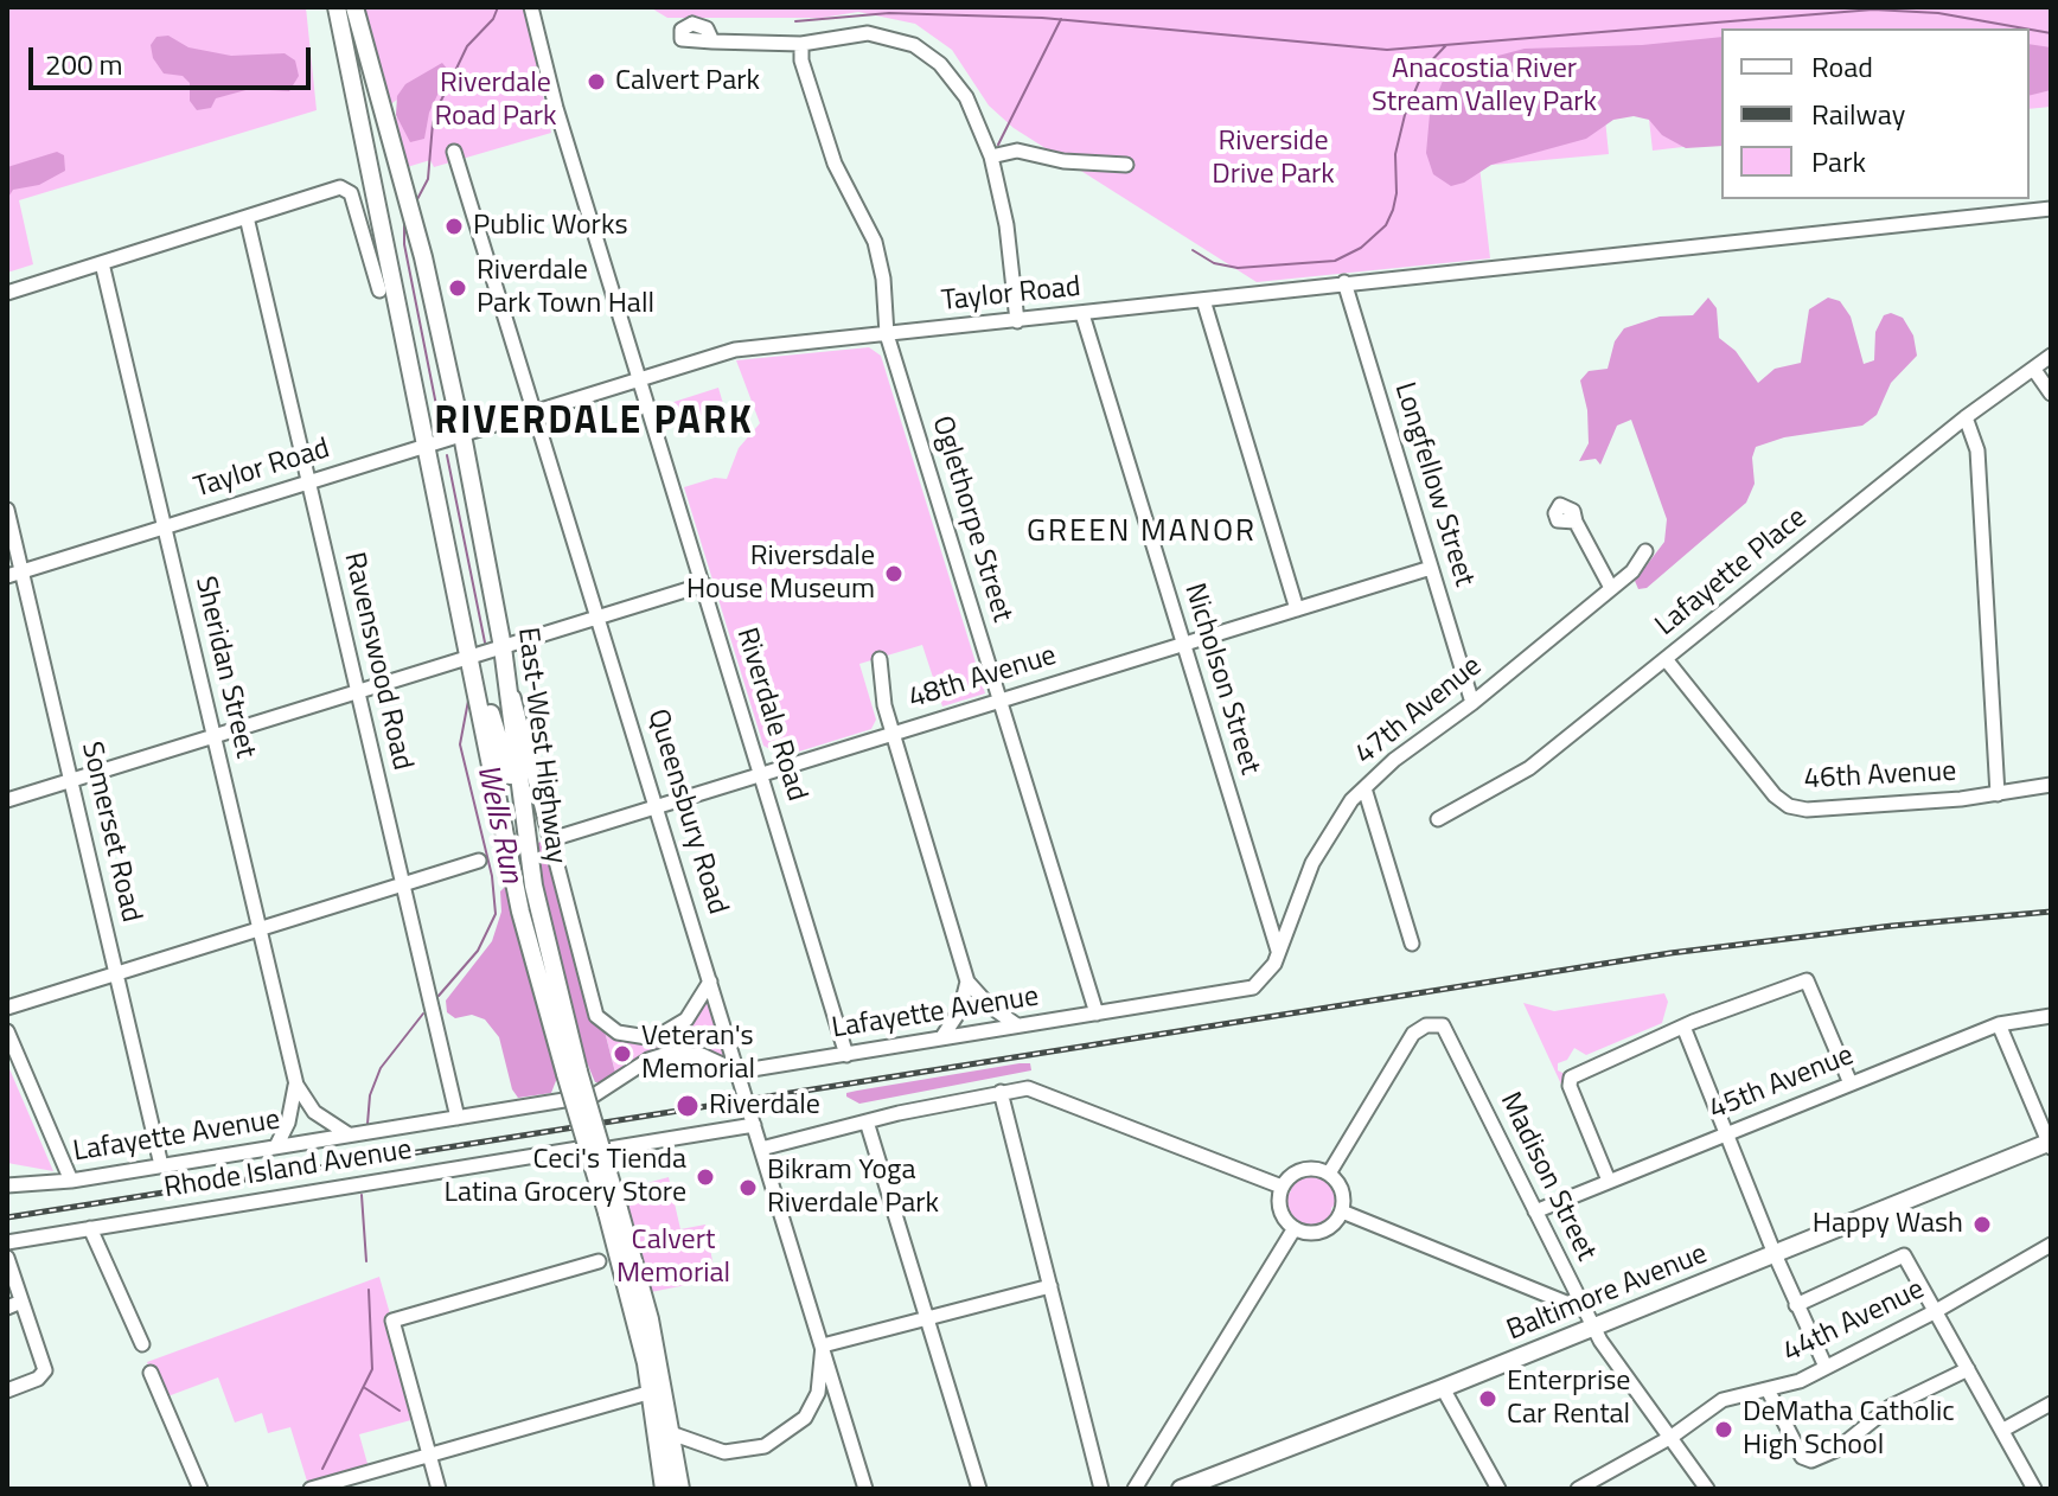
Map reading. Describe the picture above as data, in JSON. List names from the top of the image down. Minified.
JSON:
{"streets":{"main road":["East-West Highway","Baltimore Avenue"],"street":["Taylor Road","Longfellow Street","Oglethorpe Street","Lafayette Place","Ravenswood Road","Sheridan Street","48th Avenue","Nicholson Street","47th Avenue","Riverdale Road","46th Avenue","Queensbury Road","Somerset Road","Lafayette Avenue","45th Avenue","Rhode Island Avenue","Madison Street","44th Avenue"]},"crossings":[["Taylor Road","Longfellow Street"],["Taylor Road","Oglethorpe Street"],["Taylor Road","Ravenswood Road"],["Taylor Road","Sheridan Street"],["Taylor Road","Nicholson Street"],["Taylor Road","Riverdale Road"],["Taylor Road","East-West Highway"],["Taylor Road","Queensbury Road"],["Taylor Road","Somerset Road"],["Longfellow Street","48th Avenue"],["Longfellow Street","47th Avenue"],["Oglethorpe Street","48th Avenue"],["Oglethorpe Street","Lafayette Avenue"],["Lafayette Place","46th Avenue"],["Ravenswood Road","Lafayette Avenue"],["Sheridan Street","Lafayette Avenue"],["48th Avenue","Nicholson Street"],["48th Avenue","Riverdale Road"],["48th Avenue","Queensbury Road"],["Nicholson Street","47th Avenue"],["Nicholson Street","Lafayette Avenue"],["47th Avenue","Lafayette Avenue"],["Riverdale Road","Lafayette Avenue"],["Queensbury Road","Lafayette Avenue"],["Somerset Road","Lafayette Avenue"],["45th Avenue","Madison Street"],["Madison Street","Baltimore Avenue"],["Madison Street","44th Avenue"]],"districts":["RIVERDALE PARK","GREEN MANOR"],"water":["Wells Run"],"parks":["Anacostia River Stream Valley Park","Riverdale Road Park","Riverside Drive Park","Calvert Memorial"],"places":["Calvert Park","Public Works","Riverdale Park Town Hall","Riversdale House Museum","Veteran's Memorial","Riverdale","Ceci's Tienda Latina Grocery Store","Bikram Yoga Riverdale Park","Happy Wash","Enterprise Car Rental","DeMatha Catholic High School"],"legend":["Road","Railway","Park"],"scale_bar":"200 m"}
